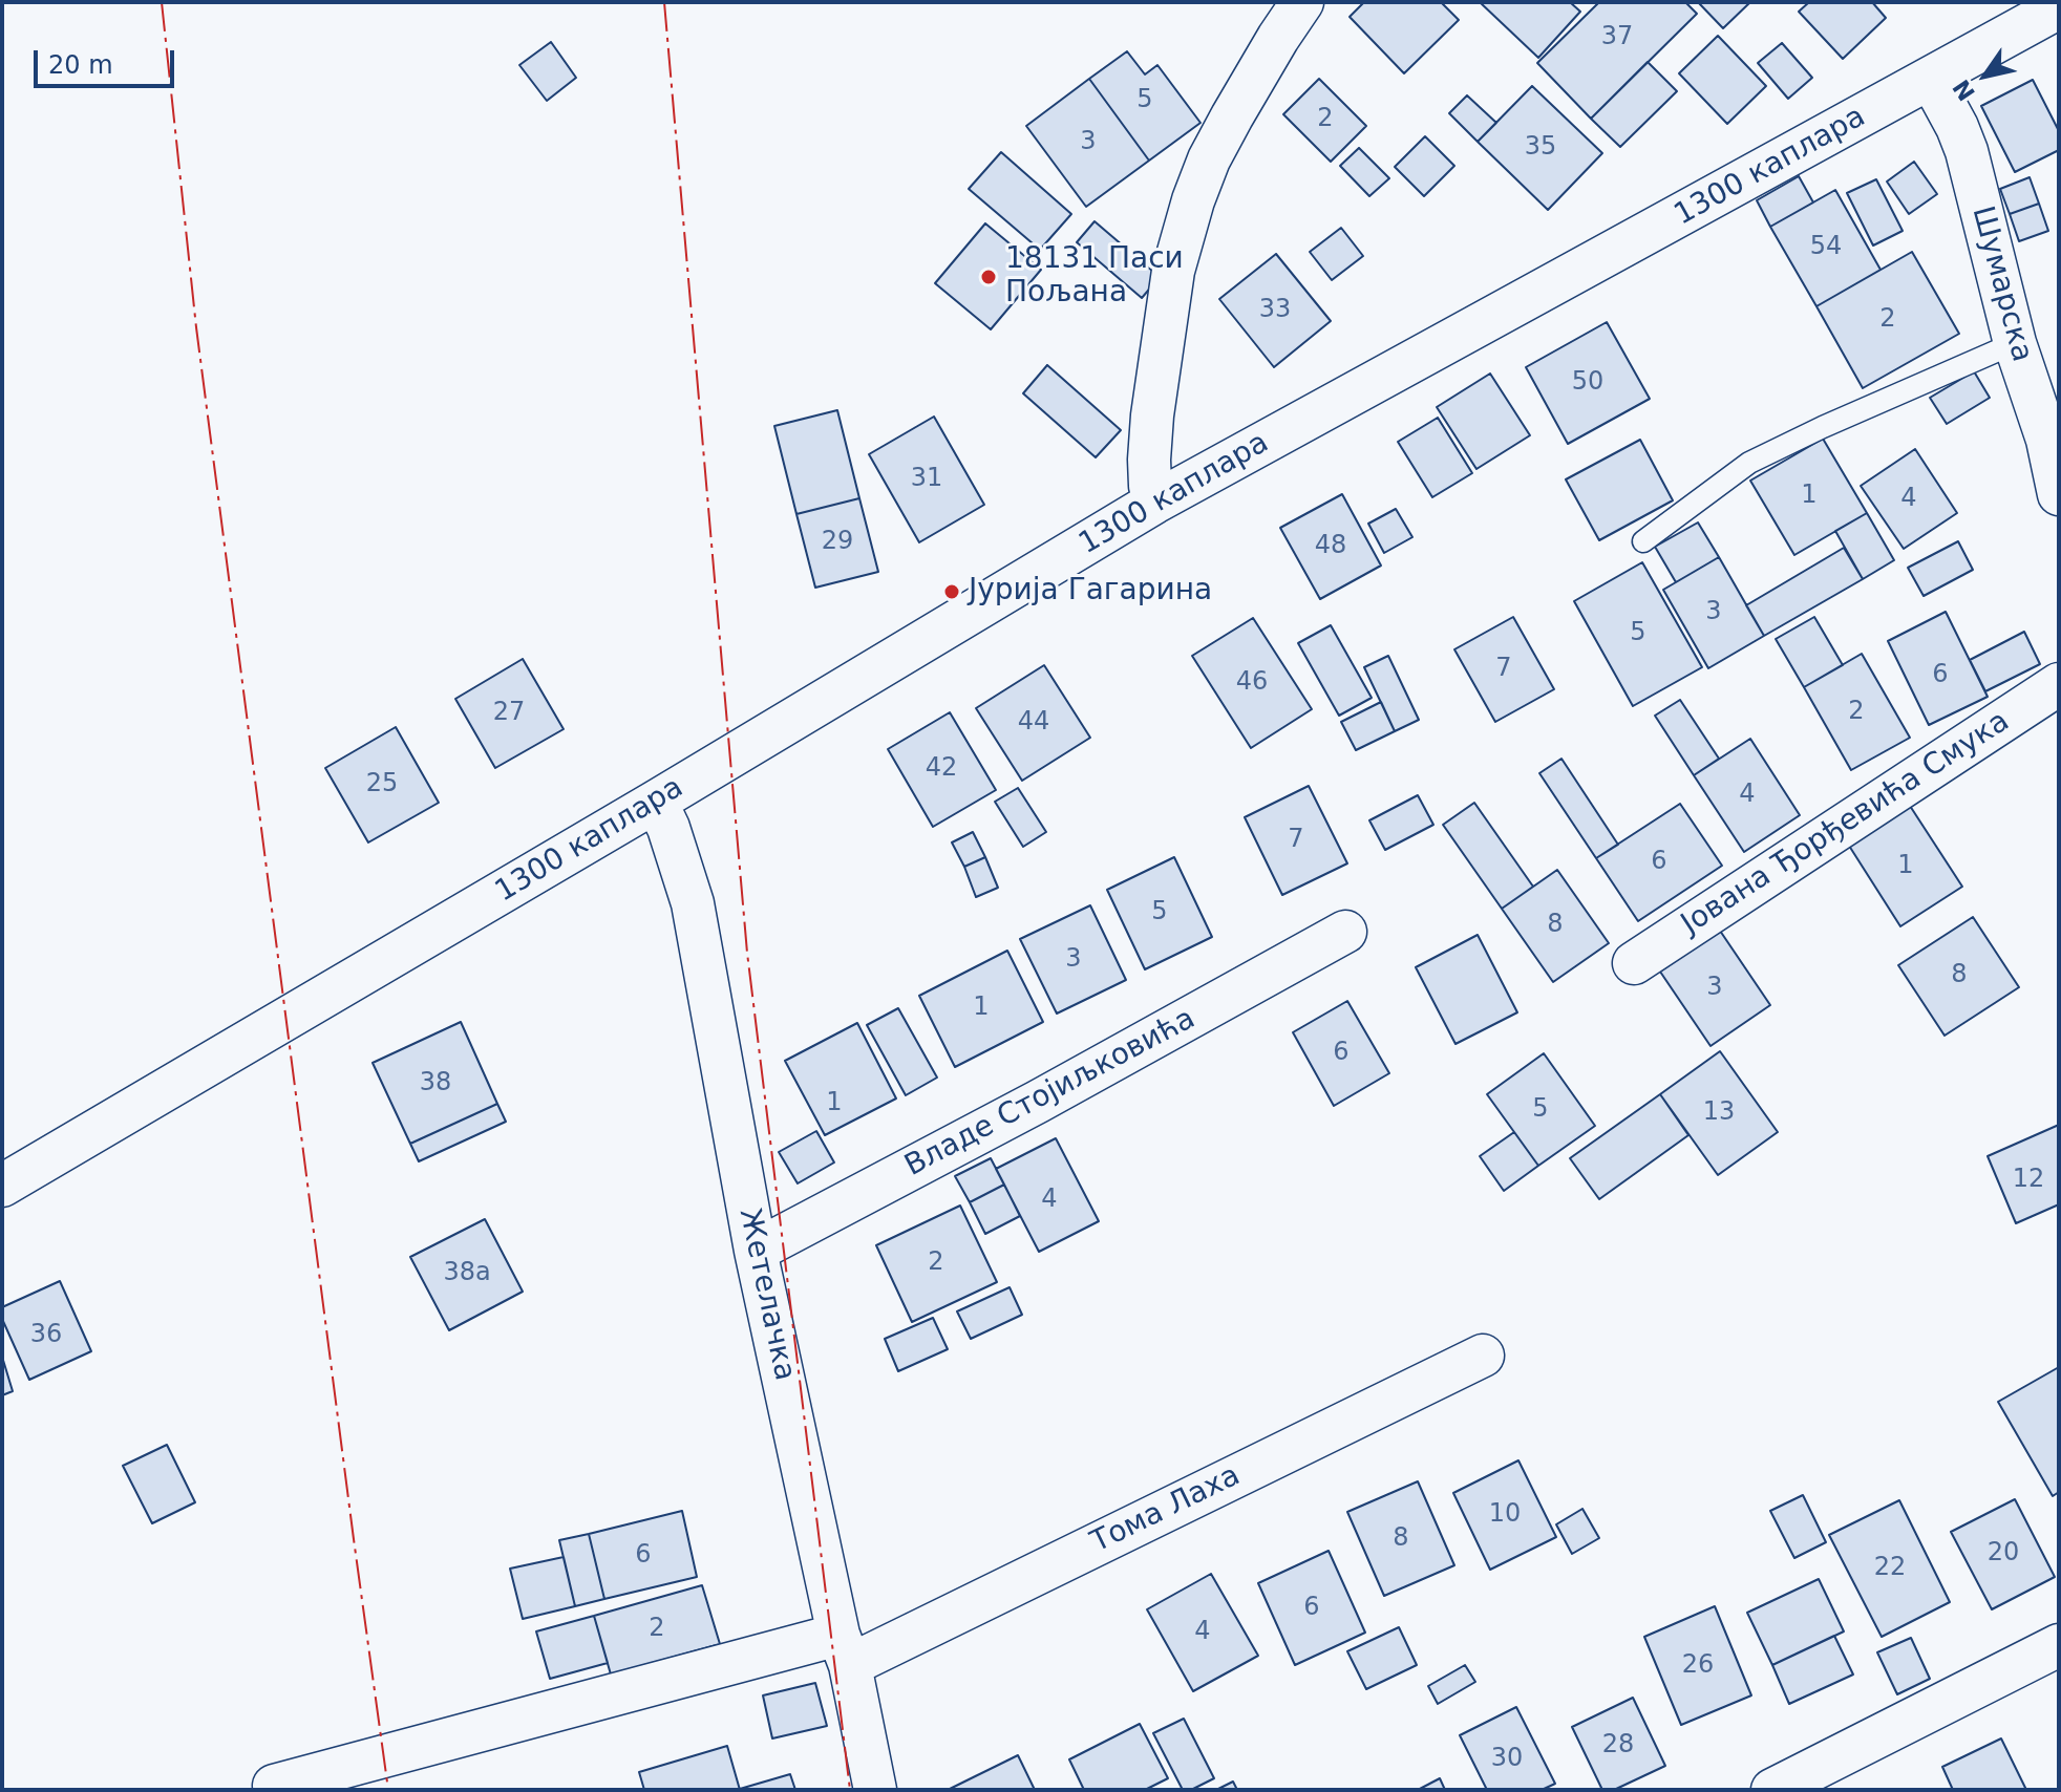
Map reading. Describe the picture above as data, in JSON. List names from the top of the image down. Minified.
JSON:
{"streets":{"street":["1300 каплара","Шумарска","Јована Ђорђевића Смука","Владе Стојиљковића","Жетелачка","Тома Лаха"]},"crossings":[["1300 каплара","Шумарска"],["1300 каплара","Жетелачка"],["Владе Стојиљковића","Жетелачка"],["Жетелачка","Тома Лаха"]],"places":["18131 Паси Пољана","Јурија Гагарина"],"house_numbers":["37","5","2","3","35","54","33","2","50","31","1","4","29","48","3","5","7","6","46","2","27","44","42","25","4","7","6","1","5","8","3","8","3","1","6","38","1","5","13","12","4","2","38a","36","10","8","20","6","22","6","2","4","26","28","30"],"scale_bar":"20 m","north":"bottom left"}
